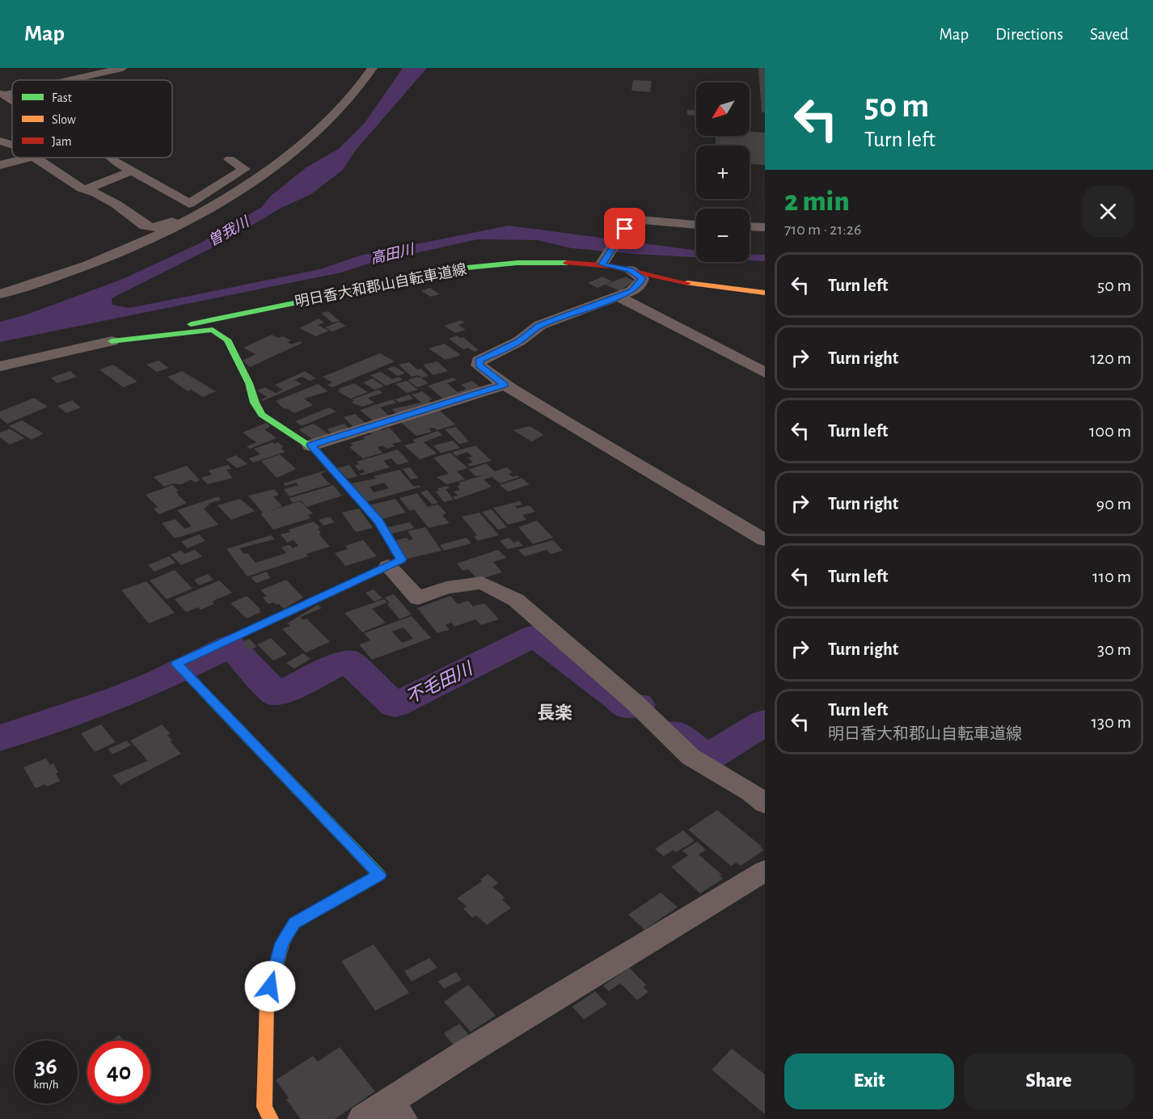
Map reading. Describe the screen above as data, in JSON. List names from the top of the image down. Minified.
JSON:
{"streets":{"street":["明日香大和郡山自転車道線"]},"districts":["長楽"],"water":["曽我川","高田川","不毛田川"],"legend":["Fast","Slow","Jam"],"north":"bottom left","page":{"header":"Map","nav":["Map","Directions","Saved"],"turn":["50 m","Turn left"],"map_buttons":["+","−"],"heading":["2 min","710 m · 21:26"],"list":[{"name":"Turn left","value":"50 m"},{"name":"Turn right","value":"120 m"},{"name":"Turn left","value":"100 m"},{"name":"Turn right","value":"90 m"},{"name":"Turn left","value":"110 m"},{"name":"Turn right","value":"30 m"},{"name":"Turn left","note":"明日香大和郡山自転車道線","value":"130 m"}],"speed":"36 km/h","limit":"40","buttons":["Exit","Share"]}}
